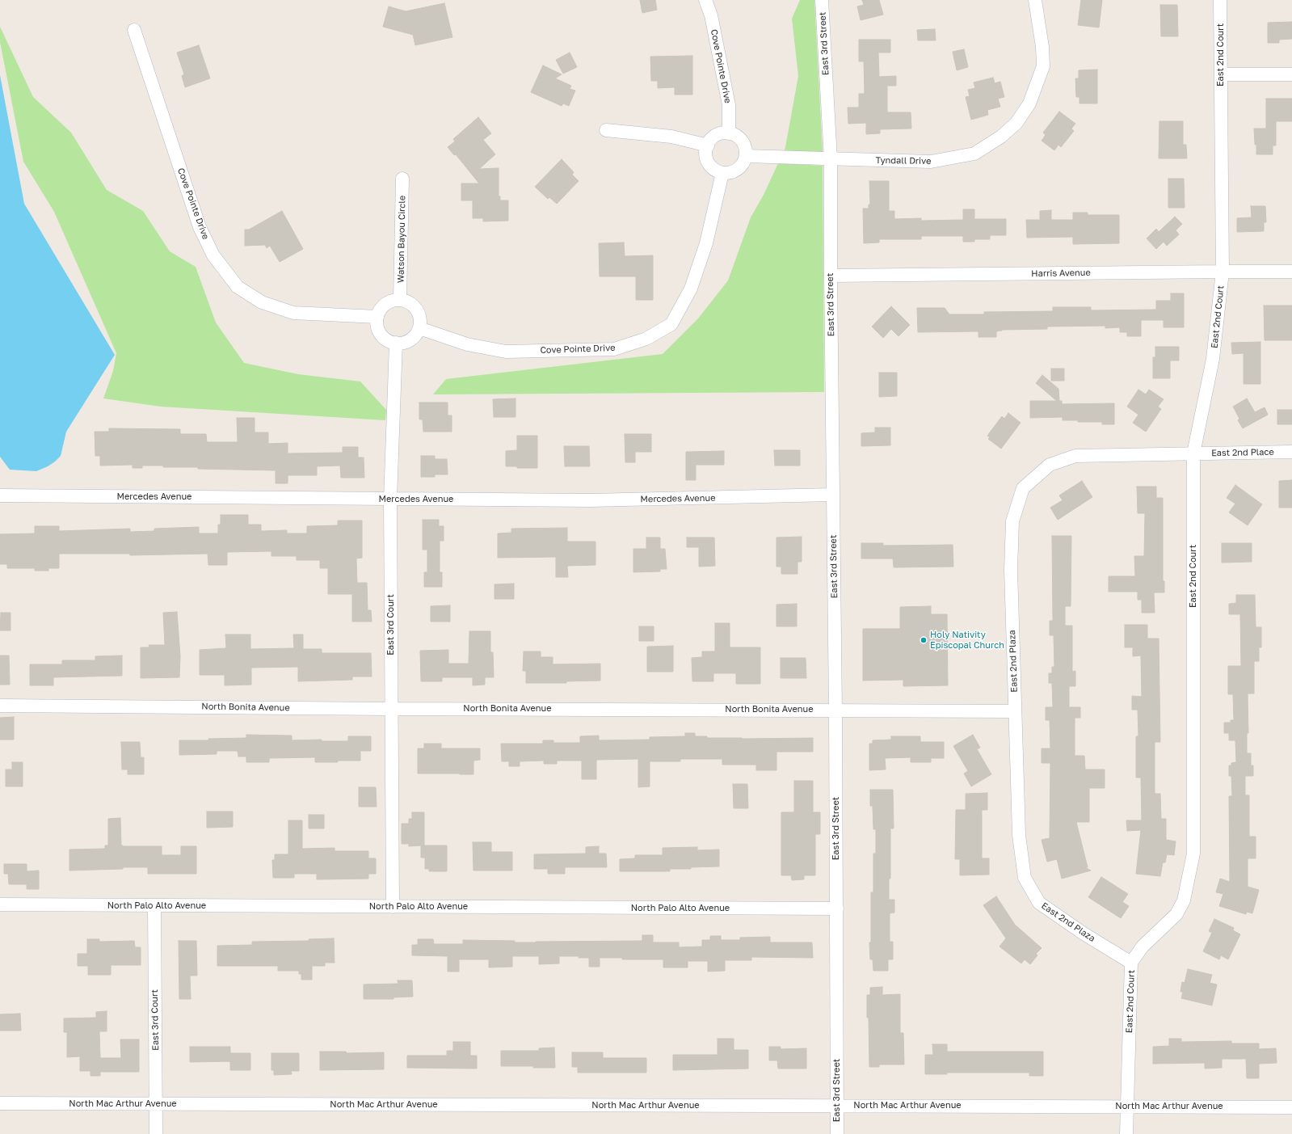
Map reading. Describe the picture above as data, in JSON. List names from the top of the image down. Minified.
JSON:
{"streets":{"street":["East 3rd Street","East 2nd Court","Cove Pointe Drive","Tyndall Drive","Watson Bayou Circle","Harris Avenue","East 2nd Place","Mercedes Avenue","East 3rd Court","East 2nd Plaza","North Bonita Avenue","North Palo Alto Avenue","North Mac Arthur Avenue"]},"crossings":[["East 3rd Street","Tyndall Drive"],["East 3rd Street","Harris Avenue"],["East 3rd Street","Mercedes Avenue"],["East 3rd Street","North Bonita Avenue"],["East 3rd Street","North Palo Alto Avenue"],["East 3rd Street","North Mac Arthur Avenue"],["East 2nd Court","Harris Avenue"],["East 2nd Court","East 2nd Place"],["East 2nd Court","East 2nd Plaza"],["East 2nd Court","North Mac Arthur Avenue"],["Cove Pointe Drive","Tyndall Drive"],["Cove Pointe Drive","Watson Bayou Circle"],["Cove Pointe Drive","East 3rd Court"],["Watson Bayou Circle","East 3rd Court"],["East 2nd Place","East 2nd Plaza"],["Mercedes Avenue","East 3rd Court"],["East 3rd Court","North Bonita Avenue"],["East 3rd Court","North Palo Alto Avenue"],["East 3rd Court","North Mac Arthur Avenue"],["East 2nd Plaza","North Bonita Avenue"]],"places":["Holy Nativity Episcopal Church"]}
